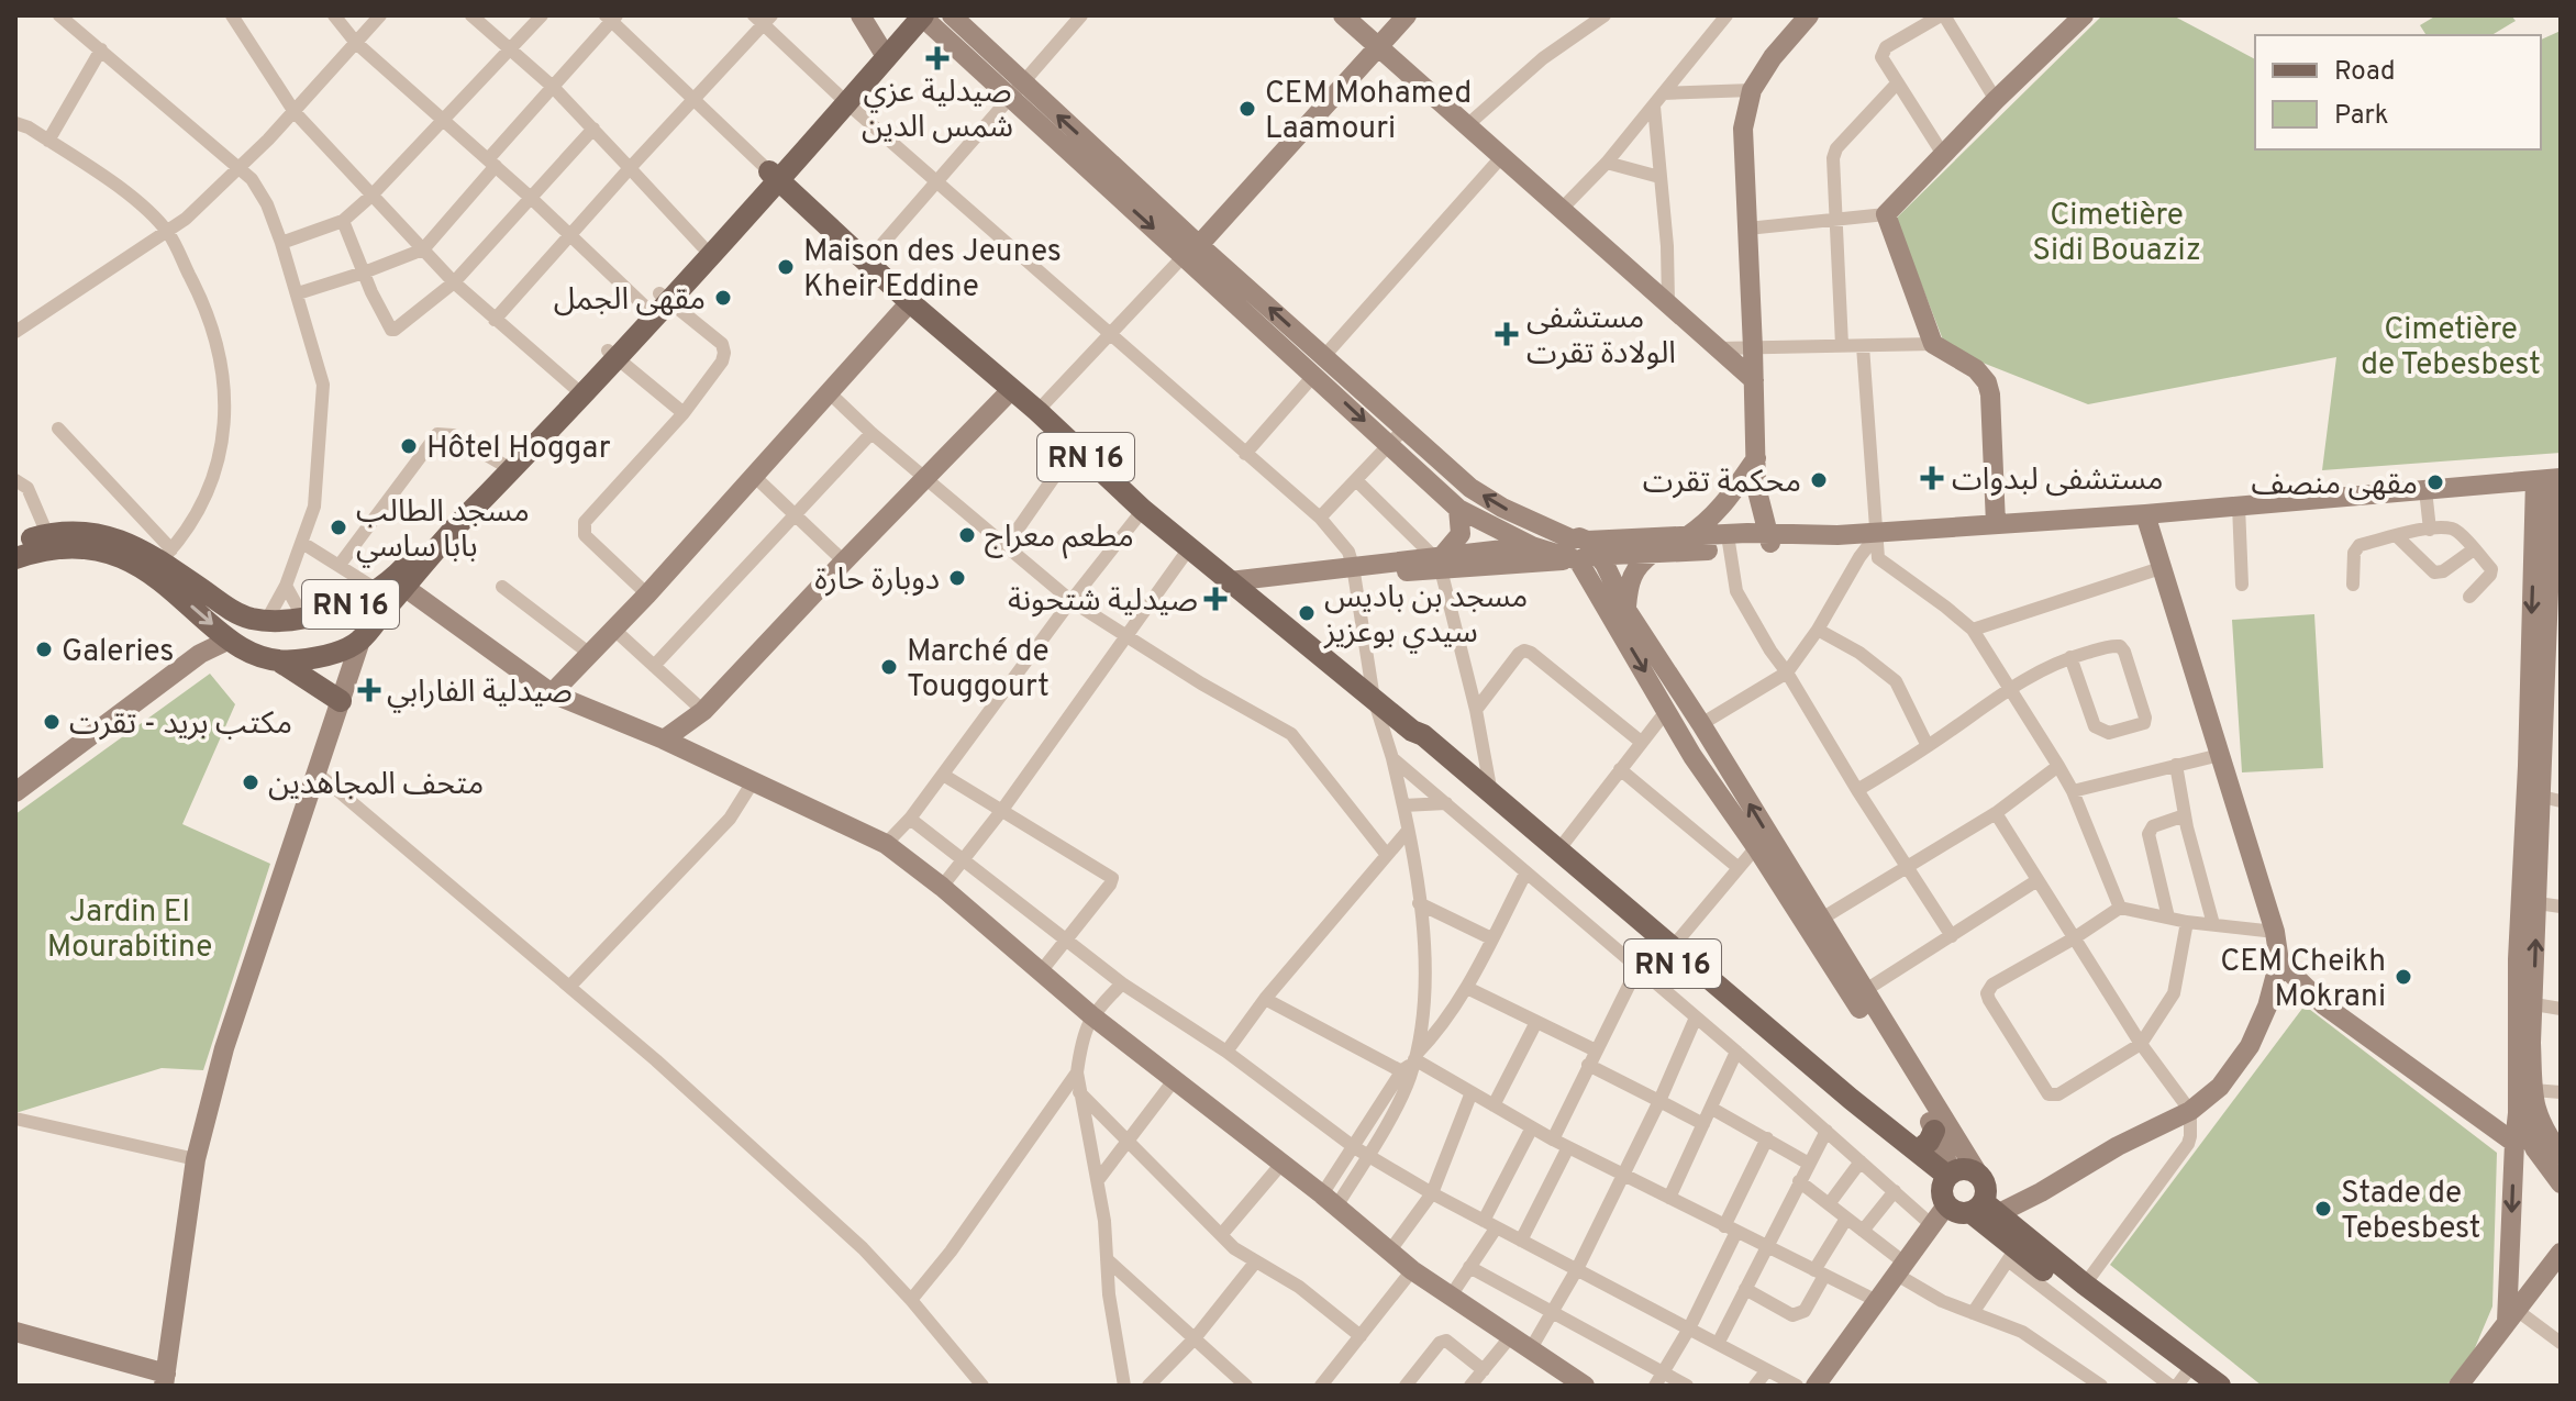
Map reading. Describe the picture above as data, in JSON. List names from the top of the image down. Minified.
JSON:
{"streets":{"main road":["RN 16"]},"parks":["Cimetière Sidi Bouaziz","Cimetière de Tebesbest","Jardin El Mourabitine"],"places":{"health":["صيدلية عزي شمس الدين","مستشفى الولادة تقرت","مستشفى لبدوات","صيدلية شتحونة","صيدلية الفارابي"],"other":["CEM Mohamed Laamouri","Maison des Jeunes Kheir Eddine","مقهى الجمل","Hôtel Hoggar","محكمة تقرت","مقهى منصف","مسجد الطالب بابا ساسي","مطعم معراج","دوبارة حارة","مسجد بن باديس سيدي بوعزيز","Galeries","Marché de Touggourt","مكتب بريد - تقرت","متحف المجاهدين","CEM Cheikh Mokrani","Stade de Tebesbest"]},"legend":["Road","Park"]}
